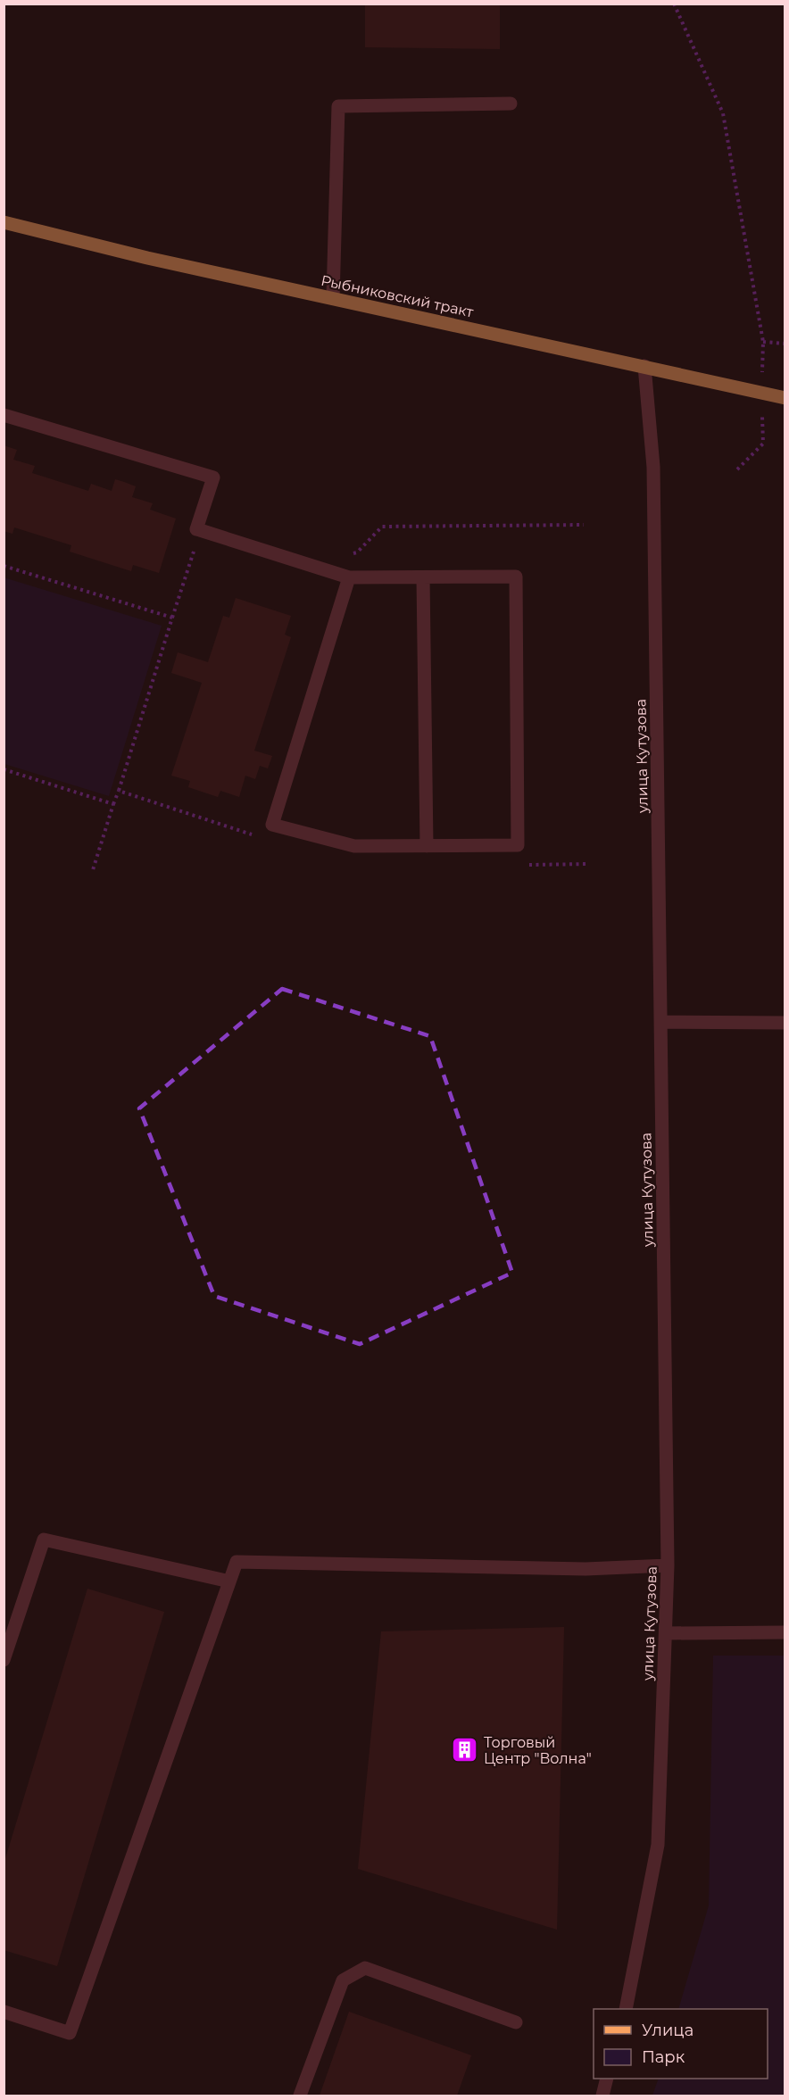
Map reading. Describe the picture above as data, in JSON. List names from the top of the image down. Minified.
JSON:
{"streets":{"main road":["Рыбниковский тракт"],"street":["улица Кутузова"]},"crossings":[["Рыбниковский тракт","улица Кутузова"]],"places":{"building":["Торговый Центр \"Волна\""]},"legend":["Улица","Парк"]}
